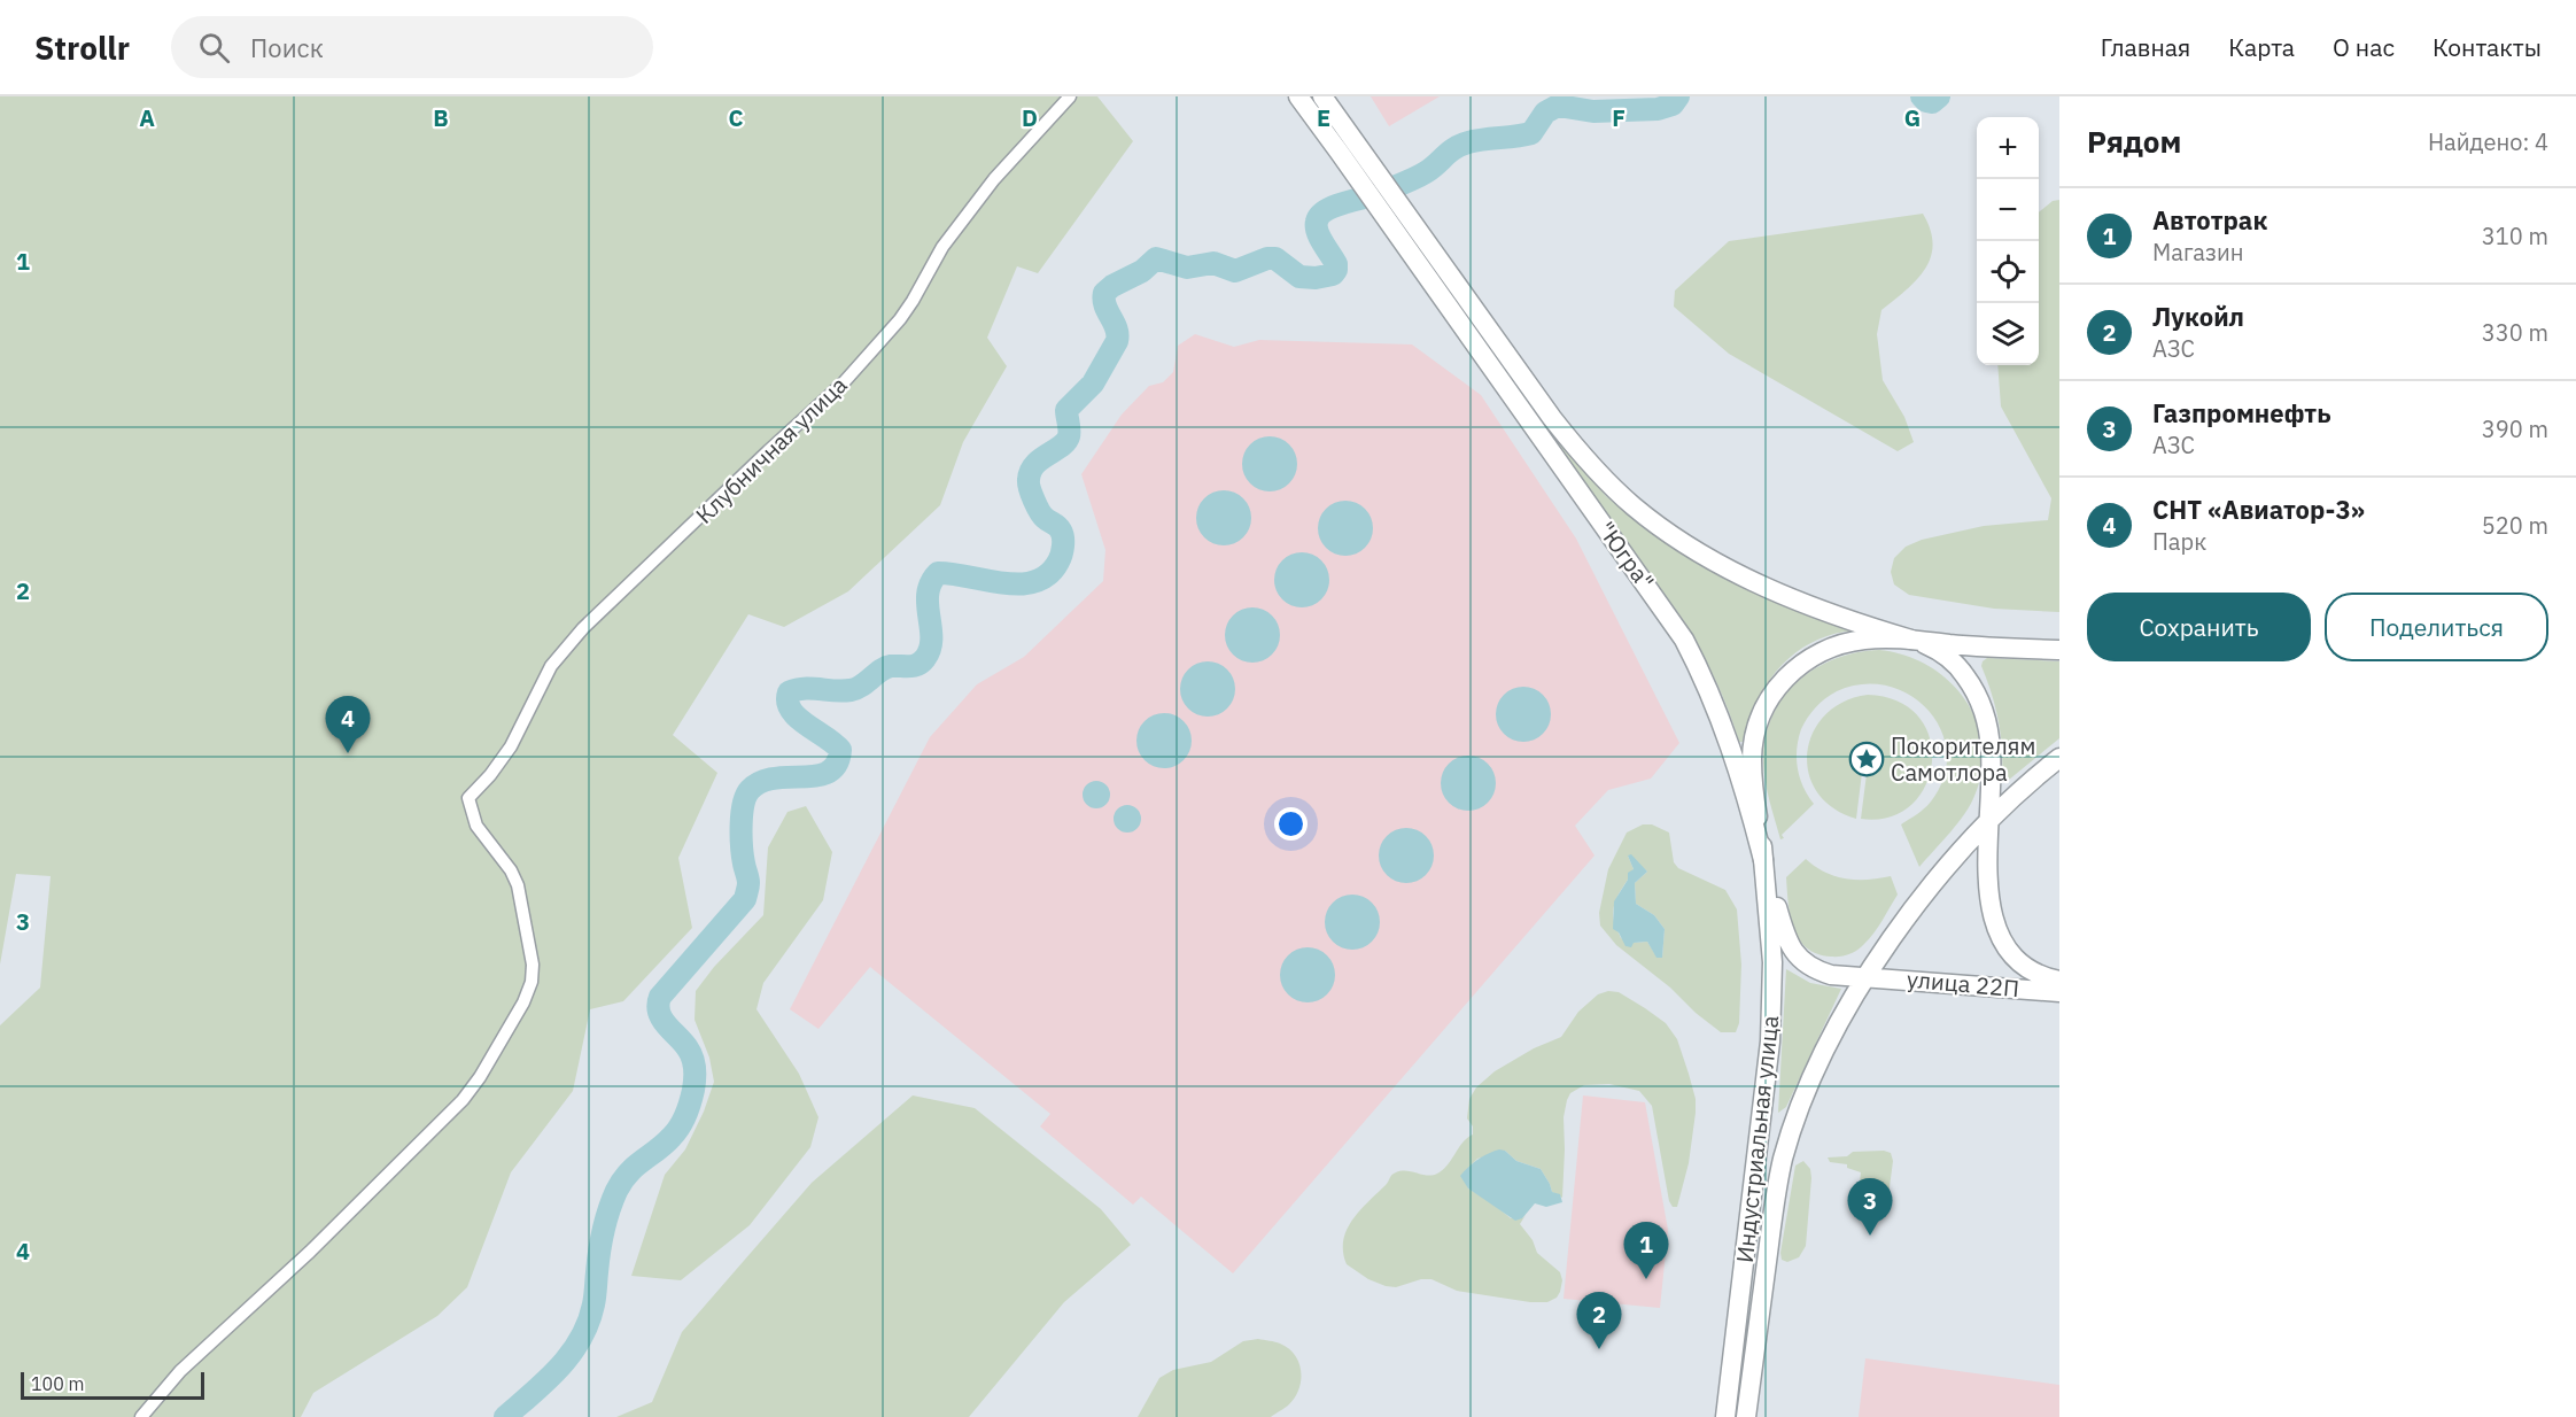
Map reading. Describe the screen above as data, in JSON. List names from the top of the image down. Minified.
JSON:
{"streets":{"main road":["\"Югра\"","улица 22П","Индустриальная улица"],"street":["Клубничная улица"]},"crossings":[["\"Югра\"","улица 22П"],["\"Югра\"","Индустриальная улица"],["улица 22П","Индустриальная улица"]],"places":{"place":["Покорителям Самотлора"]},"scale_bar":"100 m","page":{"header":"Strollr","search":"Поиск","nav":["Главная","Карта","О нас","Контакты"],"heading":["Рядом","Найдено: 4"],"map_buttons":["+","−"],"list":[{"mark":"1","name":"Автотрак","note":"Магазин","value":"310 m"},{"mark":"2","name":"Лукойл","note":"АЗС","value":"330 m"},{"mark":"3","name":"Газпромнефть","note":"АЗС","value":"390 m"},{"mark":"4","name":"СНТ «Авиатор-3»","note":"Парк","value":"520 m"}],"buttons":["Сохранить","Поделиться"],"pins":["4","3","1","2"],"scale":"100 m"},"grid":{"columns":["A","B","C","D","E","F","G"],"rows":["1","2","3","4"]}}
